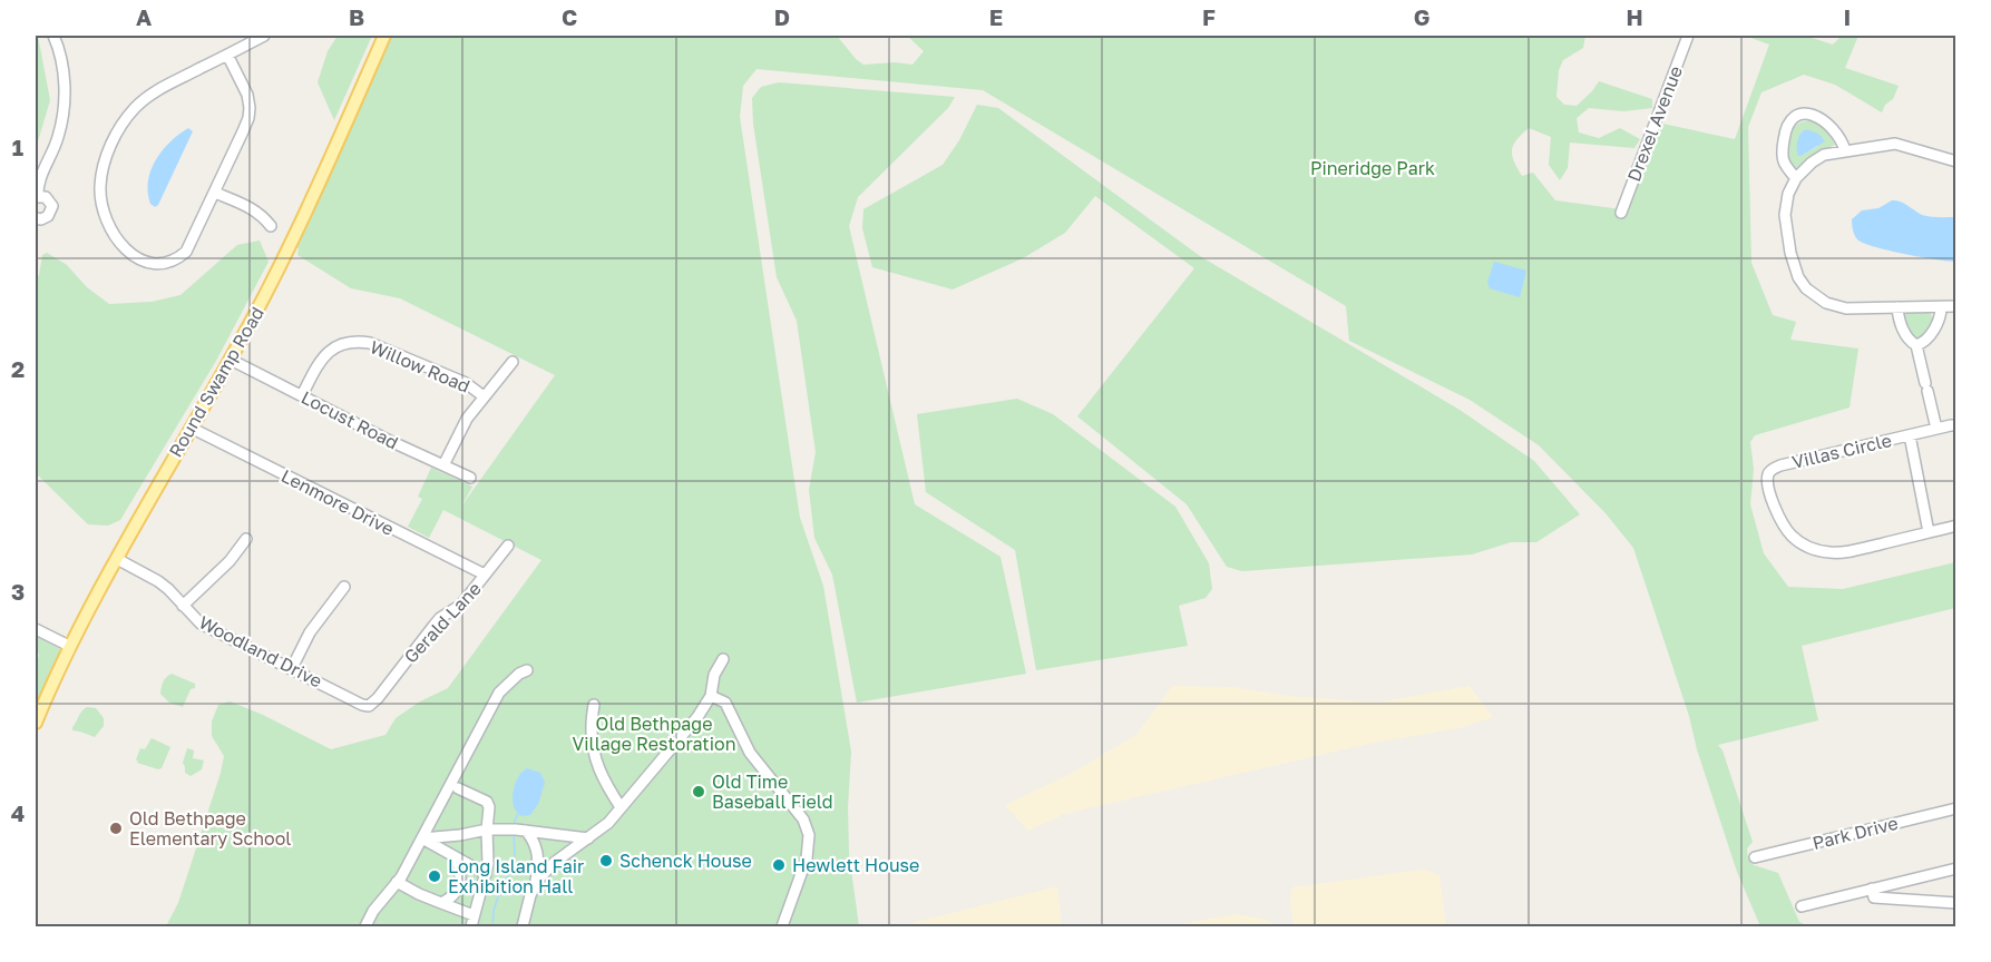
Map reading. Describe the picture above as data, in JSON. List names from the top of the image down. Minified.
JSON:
{"streets":{"main road":["Round Swamp Road"],"street":["Drexel Avenue","Willow Road","Locust Road","Villas Circle","Lenmore Drive","Gerald Lane","Woodland Drive","Park Drive"]},"crossings":[["Willow Road","Locust Road"],["Round Swamp Road","Locust Road"],["Round Swamp Road","Lenmore Drive"],["Round Swamp Road","Woodland Drive"],["Lenmore Drive","Gerald Lane"],["Gerald Lane","Woodland Drive"]],"parks":["Pineridge Park","Old Bethpage Village Restoration"],"places":["Old Time Baseball Field","Old Bethpage Elementary School","Schenck House","Hewlett House","Long Island Fair Exhibition Hall"],"grid":{"columns":["A","B","C","D","E","F","G","H","I"],"rows":["1","2","3","4"]}}
